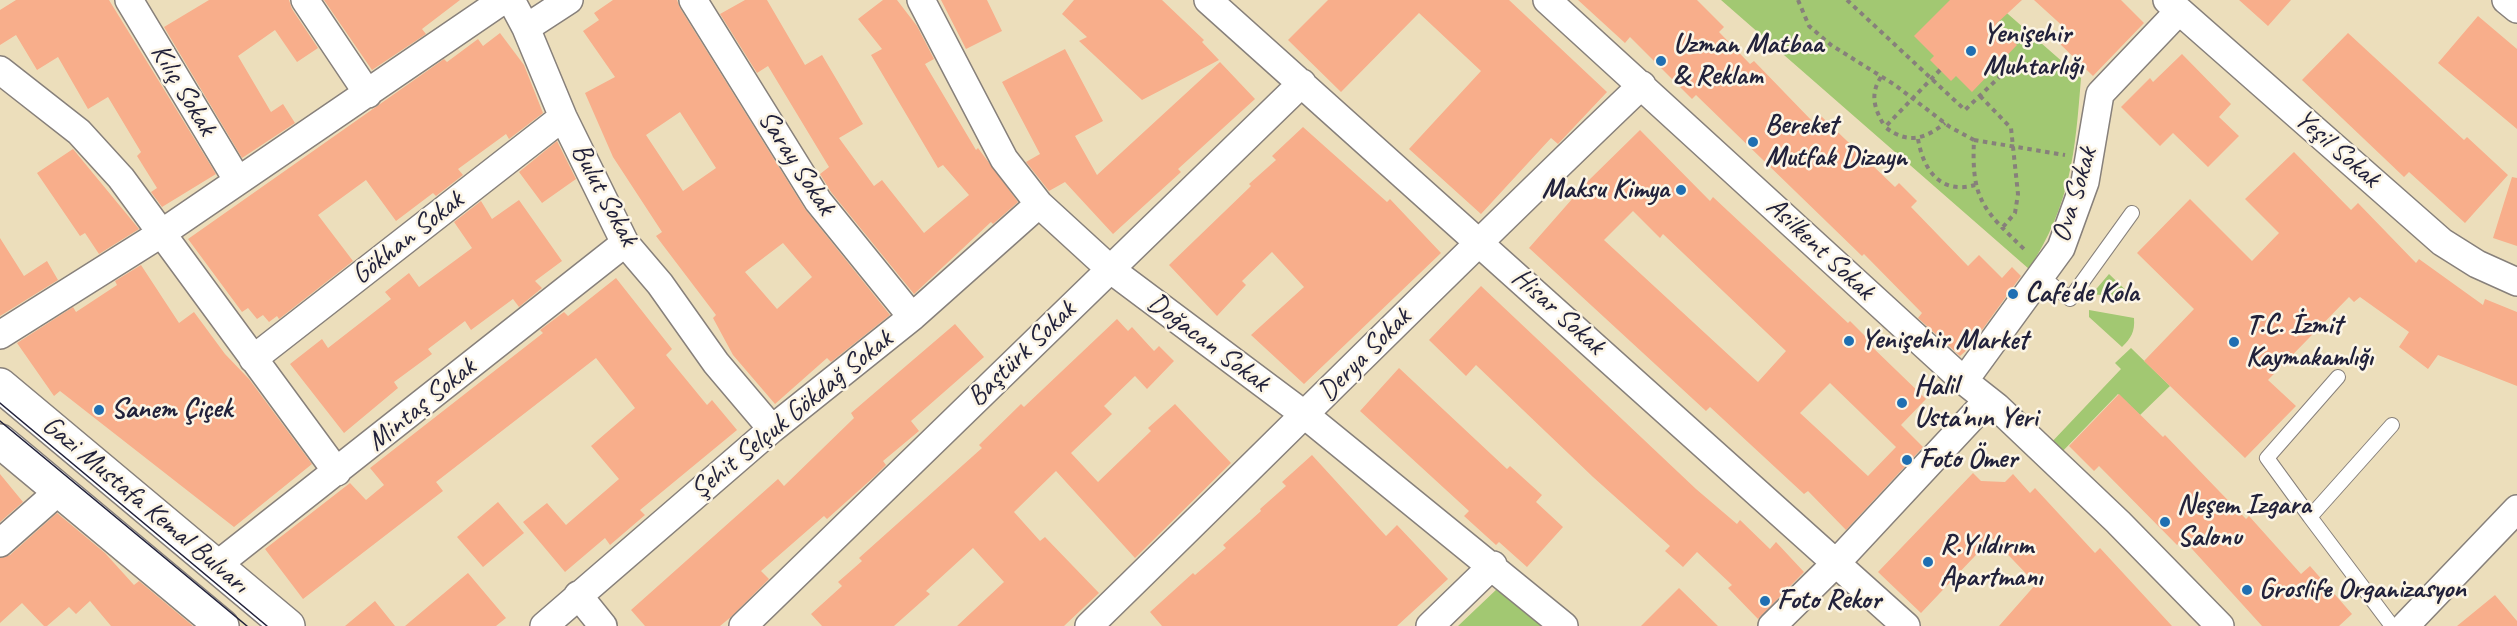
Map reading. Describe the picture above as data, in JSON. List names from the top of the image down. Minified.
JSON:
{"streets":{"main road":["Gazi Mustafa Kemal Bulvarı"],"street":["Kılıç Sokak","Yeşil Sokak","Saray Sokak","Bulut Sokak","Ova Sokak","Gökhan Sokak","Asilkent Sokak","Hisar Sokak","Doğacan Sokak","Baştürk Sokak","Derya Sokak","Mintaş Sokak","Şehit Selçuk Gökdağ Sokak"]},"crossings":[["Yeşil Sokak","Ova Sokak"],["Saray Sokak","Şehit Selçuk Gökdağ Sokak"],["Bulut Sokak","Gökhan Sokak"],["Bulut Sokak","Mintaş Sokak"],["Bulut Sokak","Şehit Selçuk Gökdağ Sokak"],["Ova Sokak","Asilkent Sokak"],["Asilkent Sokak","Derya Sokak"],["Hisar Sokak","Baştürk Sokak"],["Hisar Sokak","Derya Sokak"],["Doğacan Sokak","Baştürk Sokak"],["Doğacan Sokak","Derya Sokak"],["Doğacan Sokak","Şehit Selçuk Gökdağ Sokak"],["Mintaş Sokak","Gazi Mustafa Kemal Bulvarı"]],"places":["Yenişehir Muhtarlığı","Uzman Matbaa & Reklam","Bereket Mutfak Dizayn","Maksu Kimya","Cafe'de Kola","Yenişehir Market","T.C. İzmit Kaymakamlığı","Halil Usta'nın Yeri","Sanem Çiçek","Foto Ömer","Neşem Izgara Salonu","R.Yıldırım Apartmanı","Groslife Organizasyon","Foto Rekor"]}
